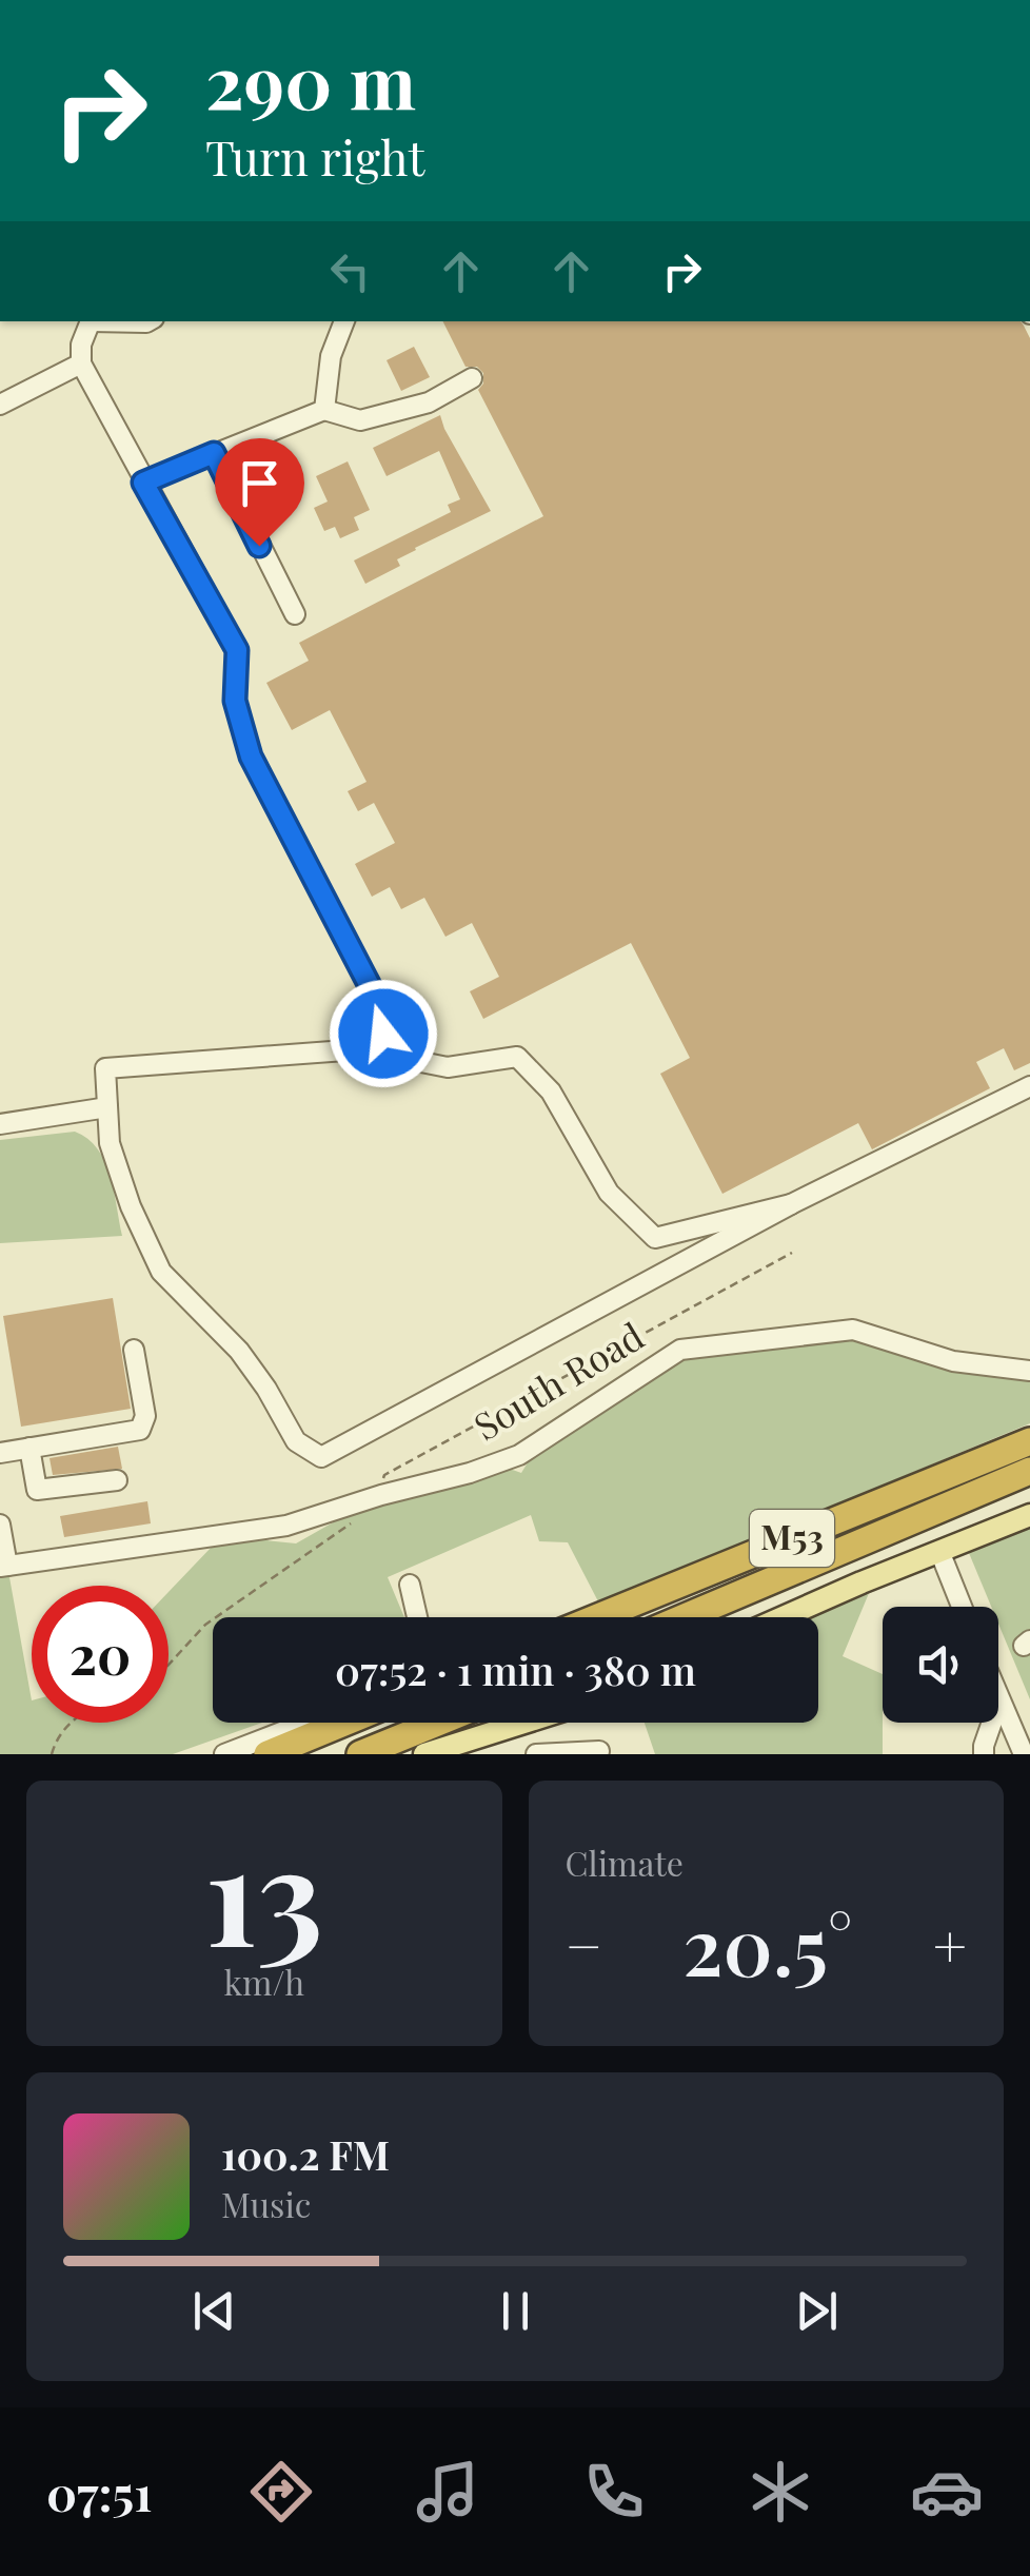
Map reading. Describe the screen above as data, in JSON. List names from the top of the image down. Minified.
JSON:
{"streets":{"highway":["M53"],"street":["South Road"]},"page":{"turn":["290 m","Turn right"],"limit":"20","trip":"07:52 · 1 min · 380 m","tile":[["13","km/h"],"Climate"],"heat":["−","20.5°","+"],"song":["100.2 FM","Music"],"tabs":"07:51"}}
